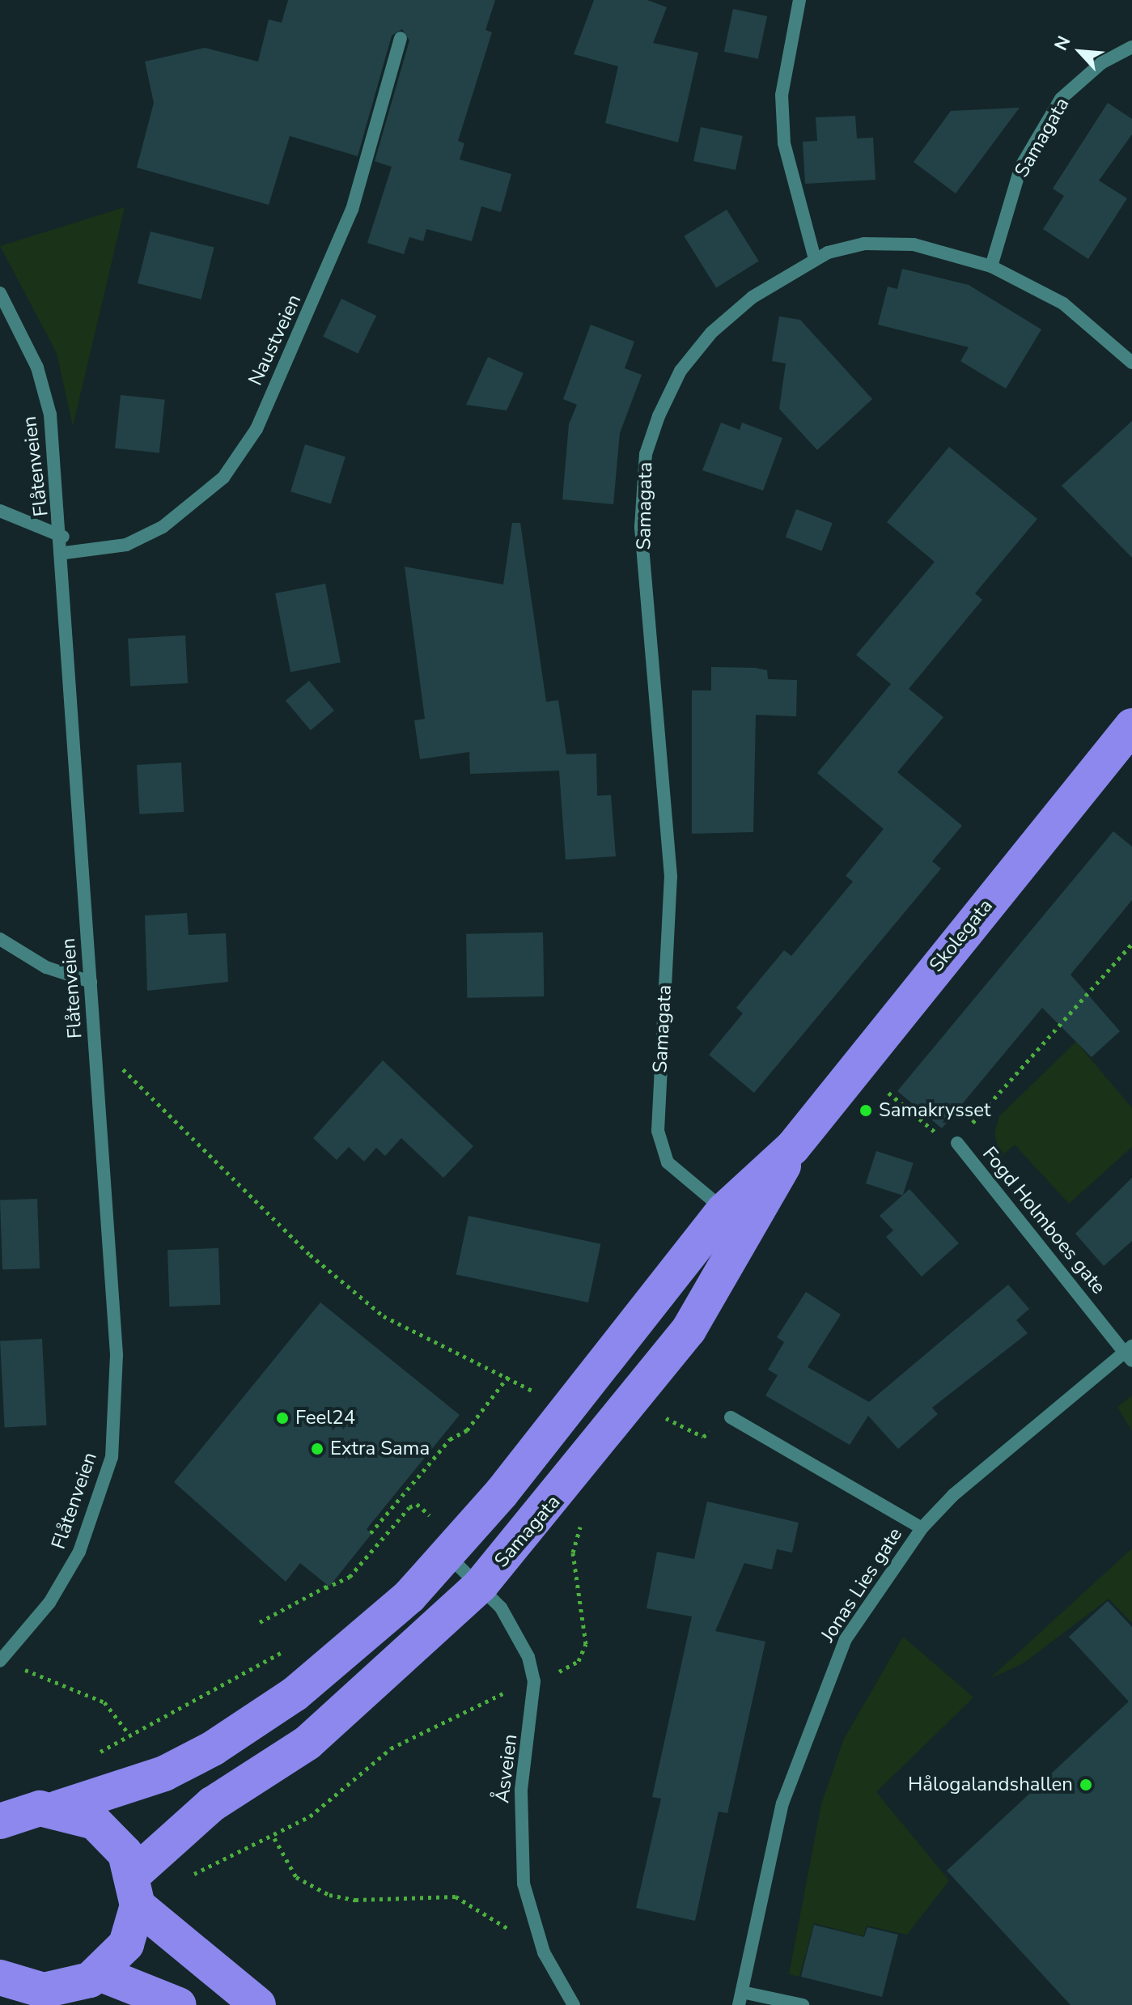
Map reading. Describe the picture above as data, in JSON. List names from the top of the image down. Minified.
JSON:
{"streets":{"highway":["Samagata","Skolegata"],"street":["Naustveien","Flåtenveien","Fogd Holmboes gate","Jonas Lies gate","Åsveien"]},"crossings":[["Samagata","Skolegata"],["Samagata","Åsveien"],["Naustveien","Flåtenveien"],["Fogd Holmboes gate","Jonas Lies gate"]],"places":["Samakrysset","Feel24","Extra Sama","Hålogalandshallen"],"north":"top left"}
